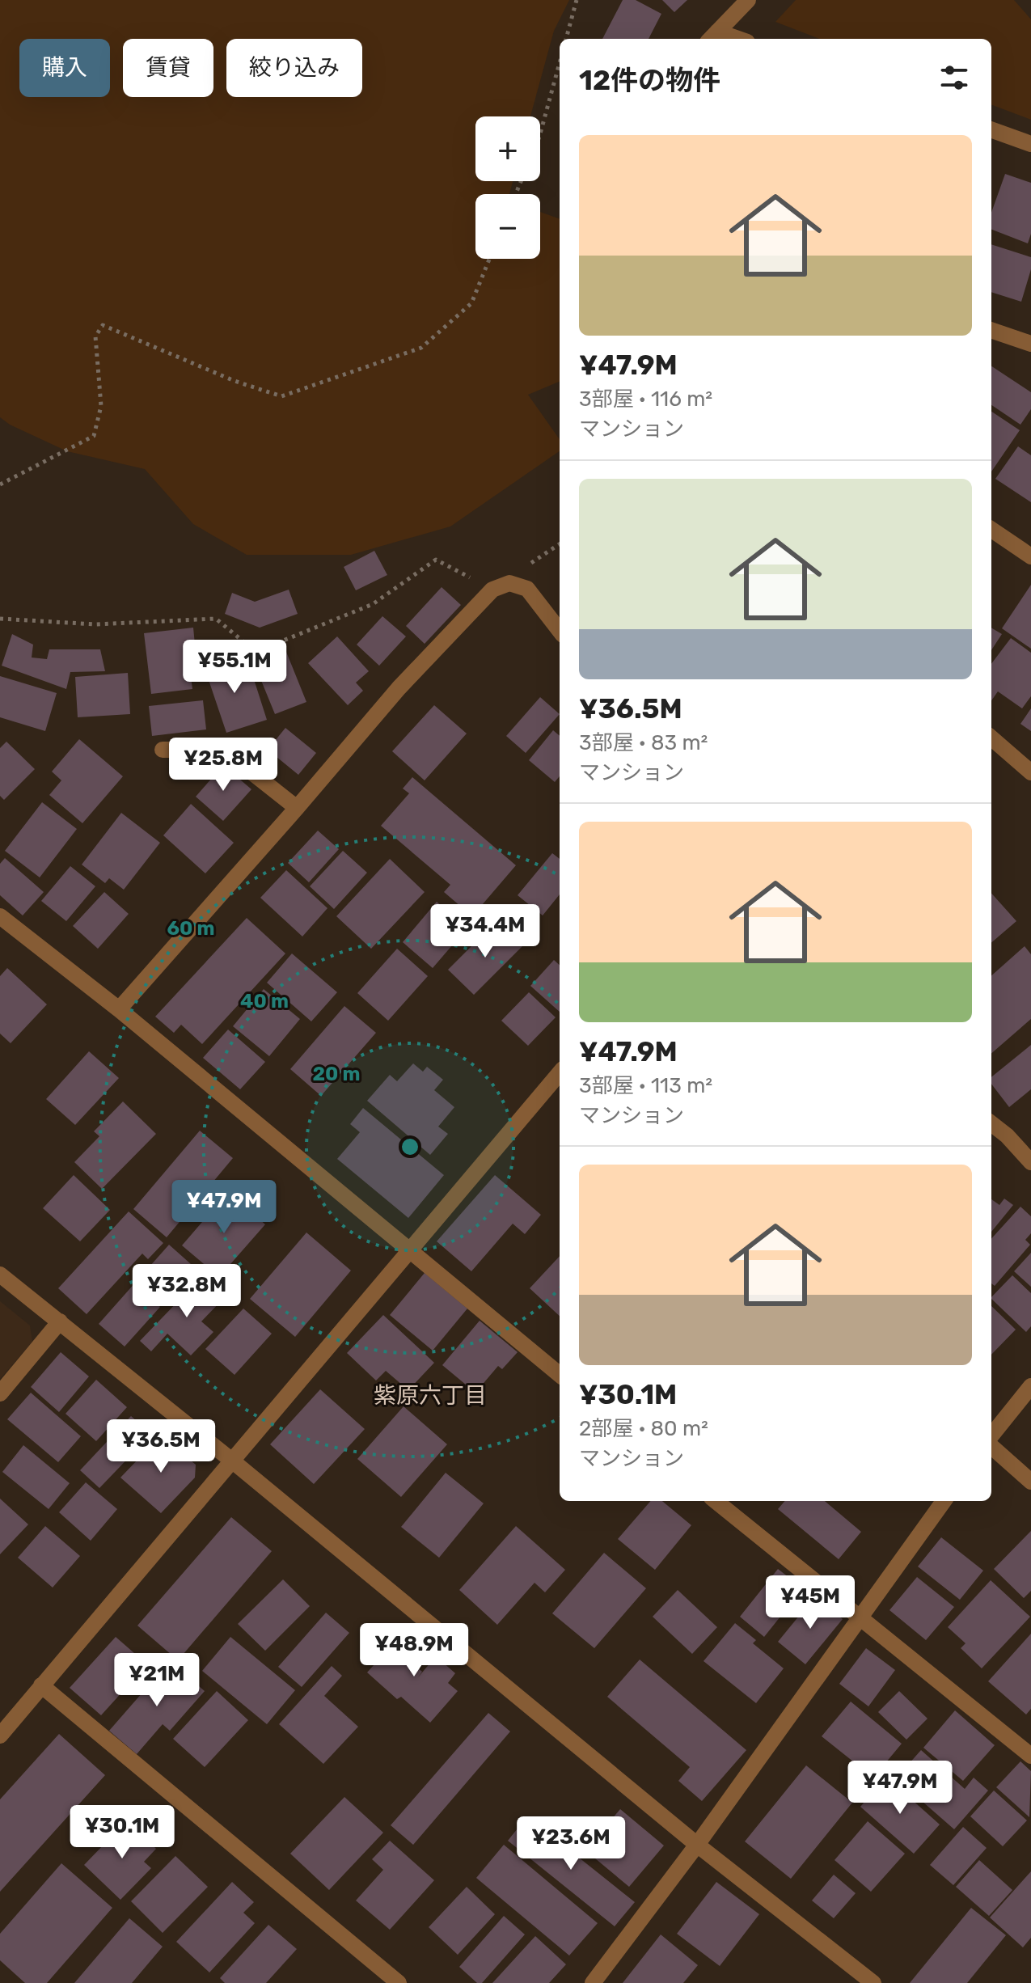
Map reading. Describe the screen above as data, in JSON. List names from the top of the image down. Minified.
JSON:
{"districts":["紫原六丁目"],"page":{"chip":["購入","賃貸","絞り込み"],"heading":"12件の物件","map_buttons":["+","−"],"list":[{"name":"¥47.9M","note":"3部屋 · 116 m² · マンション"},{"name":"¥36.5M","note":"3部屋 · 83 m² · マンション"},{"name":"¥47.9M","note":"3部屋 · 113 m² · マンション"},{"name":"¥30.1M","note":"2部屋 · 80 m² · マンション"}],"price":["¥55.1M","¥25.8M","¥34.4M","¥47.9M","¥32.8M","¥36.5M","¥45M","¥48.9M","¥21M","¥47.9M","¥30.1M","¥23.6M"]},"rings":["60 m","40 m","20 m"]}
